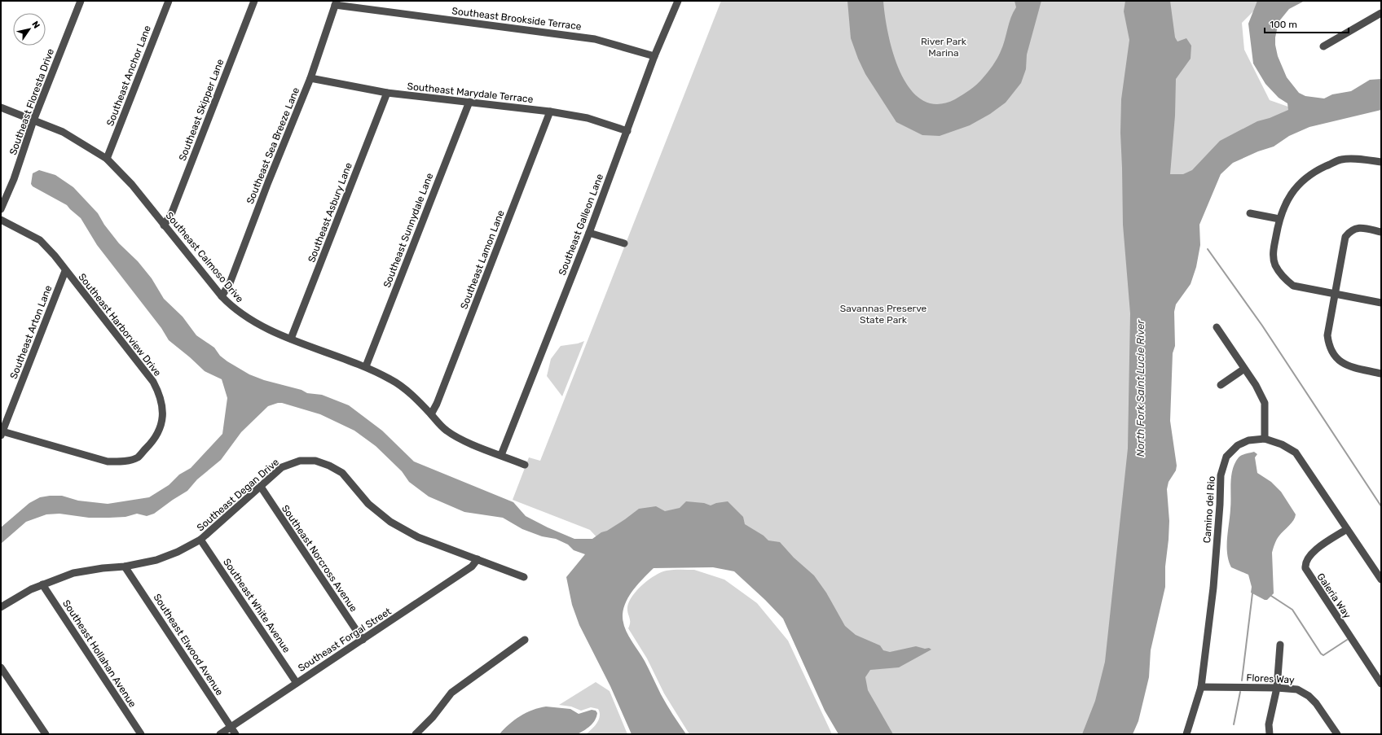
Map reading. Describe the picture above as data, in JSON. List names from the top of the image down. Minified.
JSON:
{"streets":{"street":["Southeast Brookside Terrace","Southeast Anchor Lane","Southeast Marydale Terrace","Southeast Floresta Drive","Southeast Skipper Lane","Southeast Sea Breeze Lane","Southeast Asbury Lane","Southeast Galleon Lane","Southeast Sunnydale Lane","Southeast Calmoso Drive","Southeast Lamon Lane","Southeast Harborview Drive","Southeast Arton Lane","Southeast Degan Drive","Camino del Rio","Southeast Norcross Avenue","Galeria Way","Southeast White Avenue","Southeast Forgal Street","Southeast Elwood Avenue","Southeast Hollahan Avenue","Flores Way"]},"crossings":[["Southeast Brookside Terrace","Southeast Sea Breeze Lane"],["Southeast Brookside Terrace","Southeast Galleon Lane"],["Southeast Anchor Lane","Southeast Calmoso Drive"],["Southeast Marydale Terrace","Southeast Sea Breeze Lane"],["Southeast Marydale Terrace","Southeast Asbury Lane"],["Southeast Marydale Terrace","Southeast Galleon Lane"],["Southeast Marydale Terrace","Southeast Sunnydale Lane"],["Southeast Marydale Terrace","Southeast Lamon Lane"],["Southeast Floresta Drive","Southeast Calmoso Drive"],["Southeast Skipper Lane","Southeast Calmoso Drive"],["Southeast Sea Breeze Lane","Southeast Calmoso Drive"],["Southeast Asbury Lane","Southeast Calmoso Drive"],["Southeast Galleon Lane","Southeast Calmoso Drive"],["Southeast Sunnydale Lane","Southeast Calmoso Drive"],["Southeast Calmoso Drive","Southeast Lamon Lane"],["Southeast Harborview Drive","Southeast Arton Lane"],["Southeast Degan Drive","Southeast Norcross Avenue"],["Southeast Degan Drive","Southeast White Avenue"],["Southeast Degan Drive","Southeast Forgal Street"],["Southeast Degan Drive","Southeast Elwood Avenue"],["Southeast Degan Drive","Southeast Hollahan Avenue"],["Camino del Rio","Galeria Way"],["Camino del Rio","Flores Way"],["Southeast Norcross Avenue","Southeast Forgal Street"],["Southeast White Avenue","Southeast Forgal Street"],["Southeast Forgal Street","Southeast Elwood Avenue"]],"water":["North Fork Saint Lucie River"],"parks":["River Park Marina","Savannas Preserve State Park"],"scale_bar":"100 m","north":"top right"}
